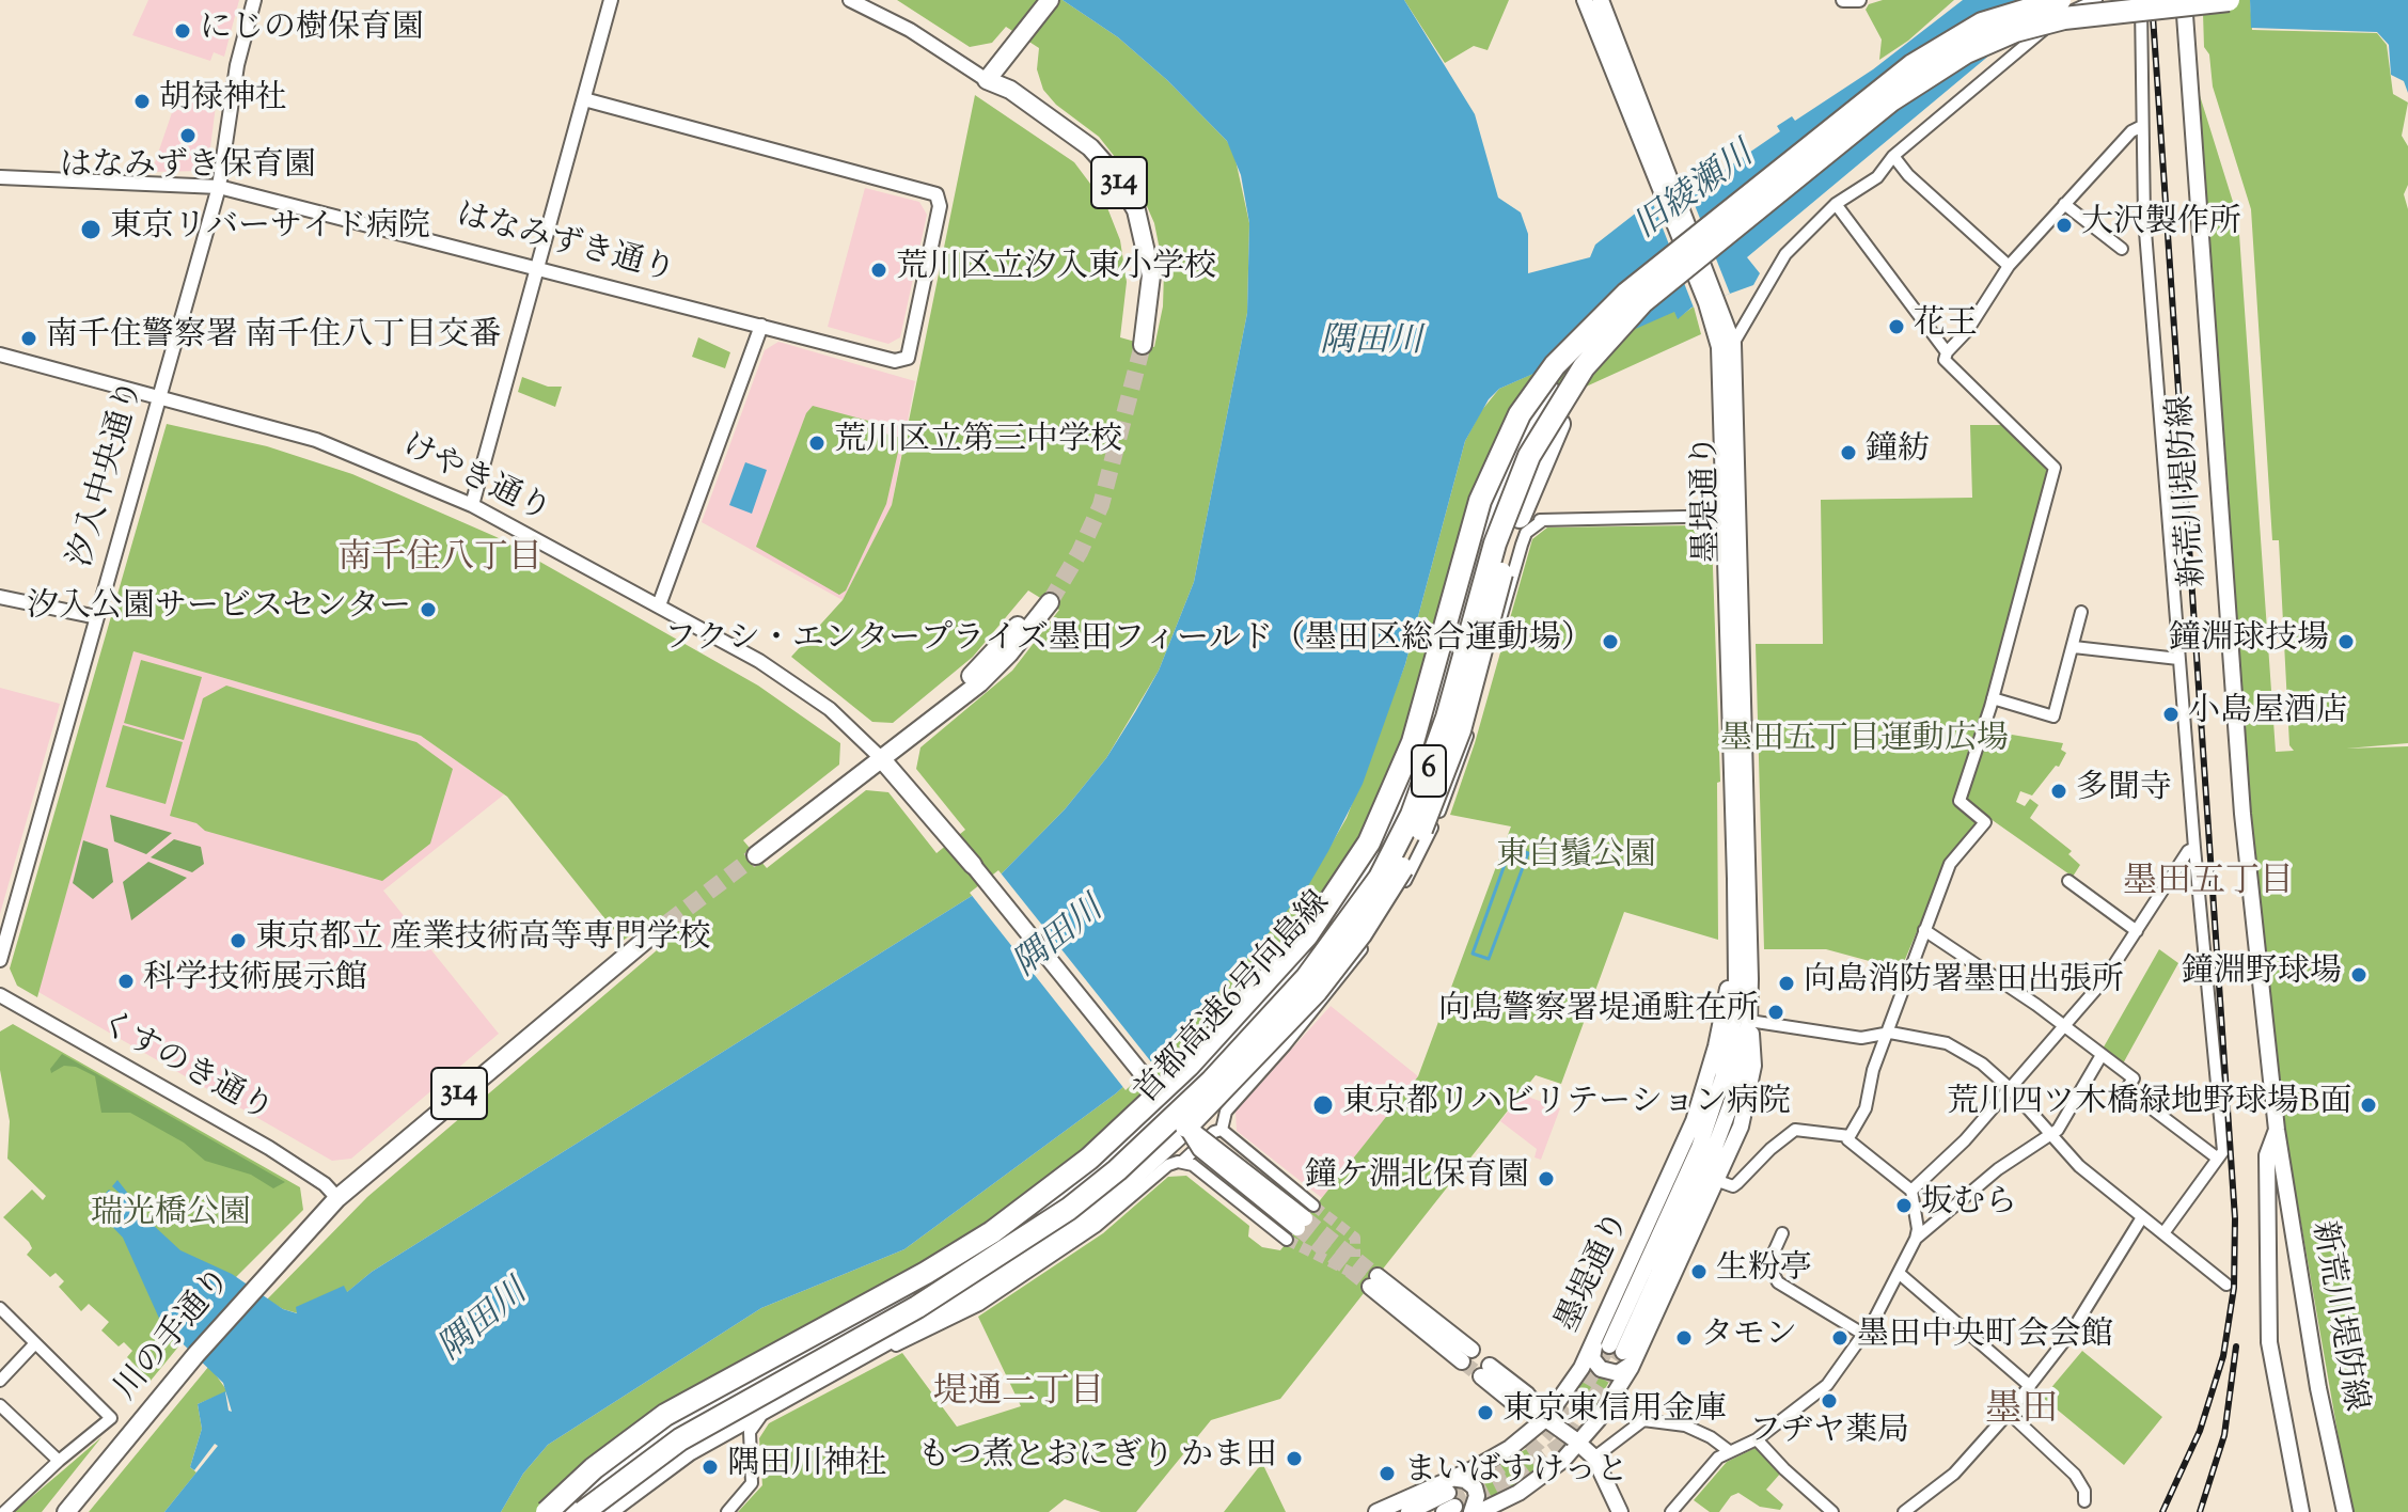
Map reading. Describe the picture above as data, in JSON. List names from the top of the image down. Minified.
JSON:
{"streets":{"highway":["6","首都高速6号向島線"],"main road":["314","新荒川堤防線","墨堤通り","川の手通り"],"street":["はなみずき通り","汐入中央通り","けやき通り","くすのき通り"]},"crossings":[["はなみずき通り","汐入中央通り"],["汐入中央通り","けやき通り"],["くすのき通り","川の手通り"]],"districts":["南千住八丁目","墨田五丁目","堤通二丁目","墨田"],"water":["旧綾瀬川","隅田川"],"parks":["墨田五丁目運動広場","東白鬚公園","瑞光橋公園"],"places":["にじの樹保育園","胡禄神社","はなみずき保育園","大沢製作所","東京リバーサイド病院","荒川区立汐入東小学校","花王","南千住警察署 南千住八丁目交番","荒川区立第三中学校","鐘紡","汐入公園サービスセンター","フクシ・エンタープライズ墨田フィールド（墨田区総合運動場）","鐘淵球技場","小島屋酒店","多聞寺","東京都立 産業技術高等専門学校","鐘淵野球場","科学技術展示館","向島消防署墨田出張所","向島警察署堤通駐在所","東京都リハビリテーション病院","荒川四ツ木橋緑地野球場B面","鐘ケ淵北保育園","坂むら","生粉亭","タモン","墨田中央町会会館","フヂヤ薬局","東京東信用金庫","もつ煮とおにぎり かま田","隅田川神社","まいばすけっと"]}
